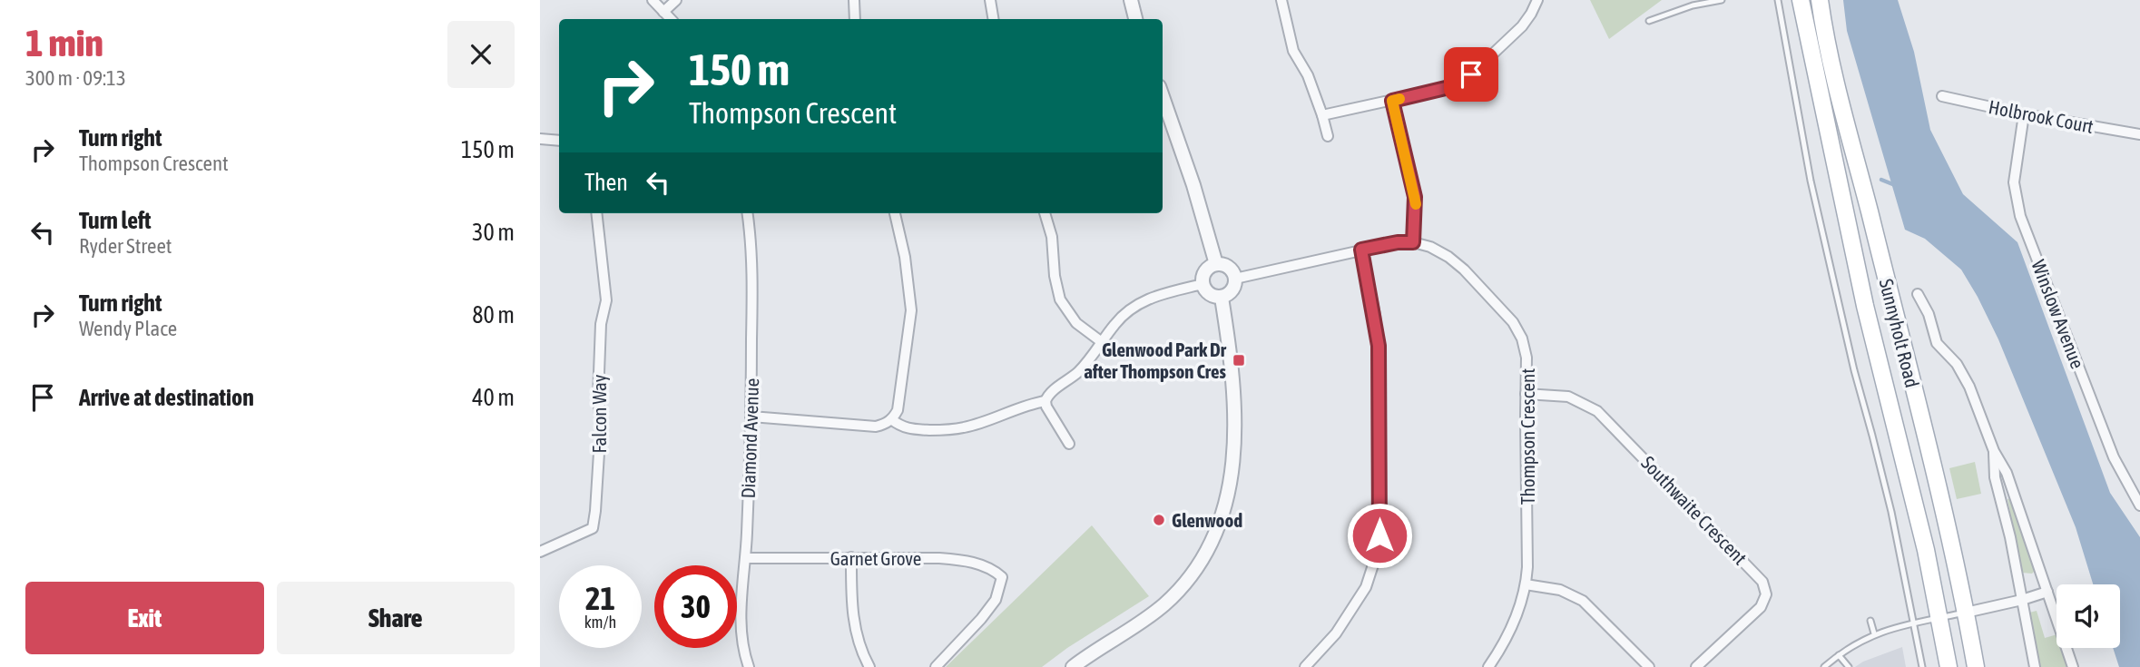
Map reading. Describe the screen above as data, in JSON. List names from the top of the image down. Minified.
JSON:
{"streets":{"main road":["Sunnyholt Road"],"street":["Holbrook Court","Winslow Avenue","Falcon Way","Thompson Crescent","Diamond Avenue","Southwaite Crescent","Garnet Grove"]},"crossings":[["Holbrook Court","Winslow Avenue"],["Thompson Crescent","Southwaite Crescent"],["Diamond Avenue","Garnet Grove"]],"places":{"transit":["Glenwood Park Dr after Thompson Cres"],"other":["Glenwood"]},"page":{"heading":["1 min","300 m · 09:13"],"turn":["150 m","Thompson Crescent"],"list":[{"name":"Turn right","note":"Thompson Crescent","value":"150 m"},{"name":"Turn left","note":"Ryder Street","value":"30 m"},{"name":"Turn right","note":"Wendy Place","value":"80 m"},{"name":"Arrive at destination","value":"40 m"}],"then":"Then","speed":"21 km/h","limit":"30","buttons":["Exit","Share"]}}
